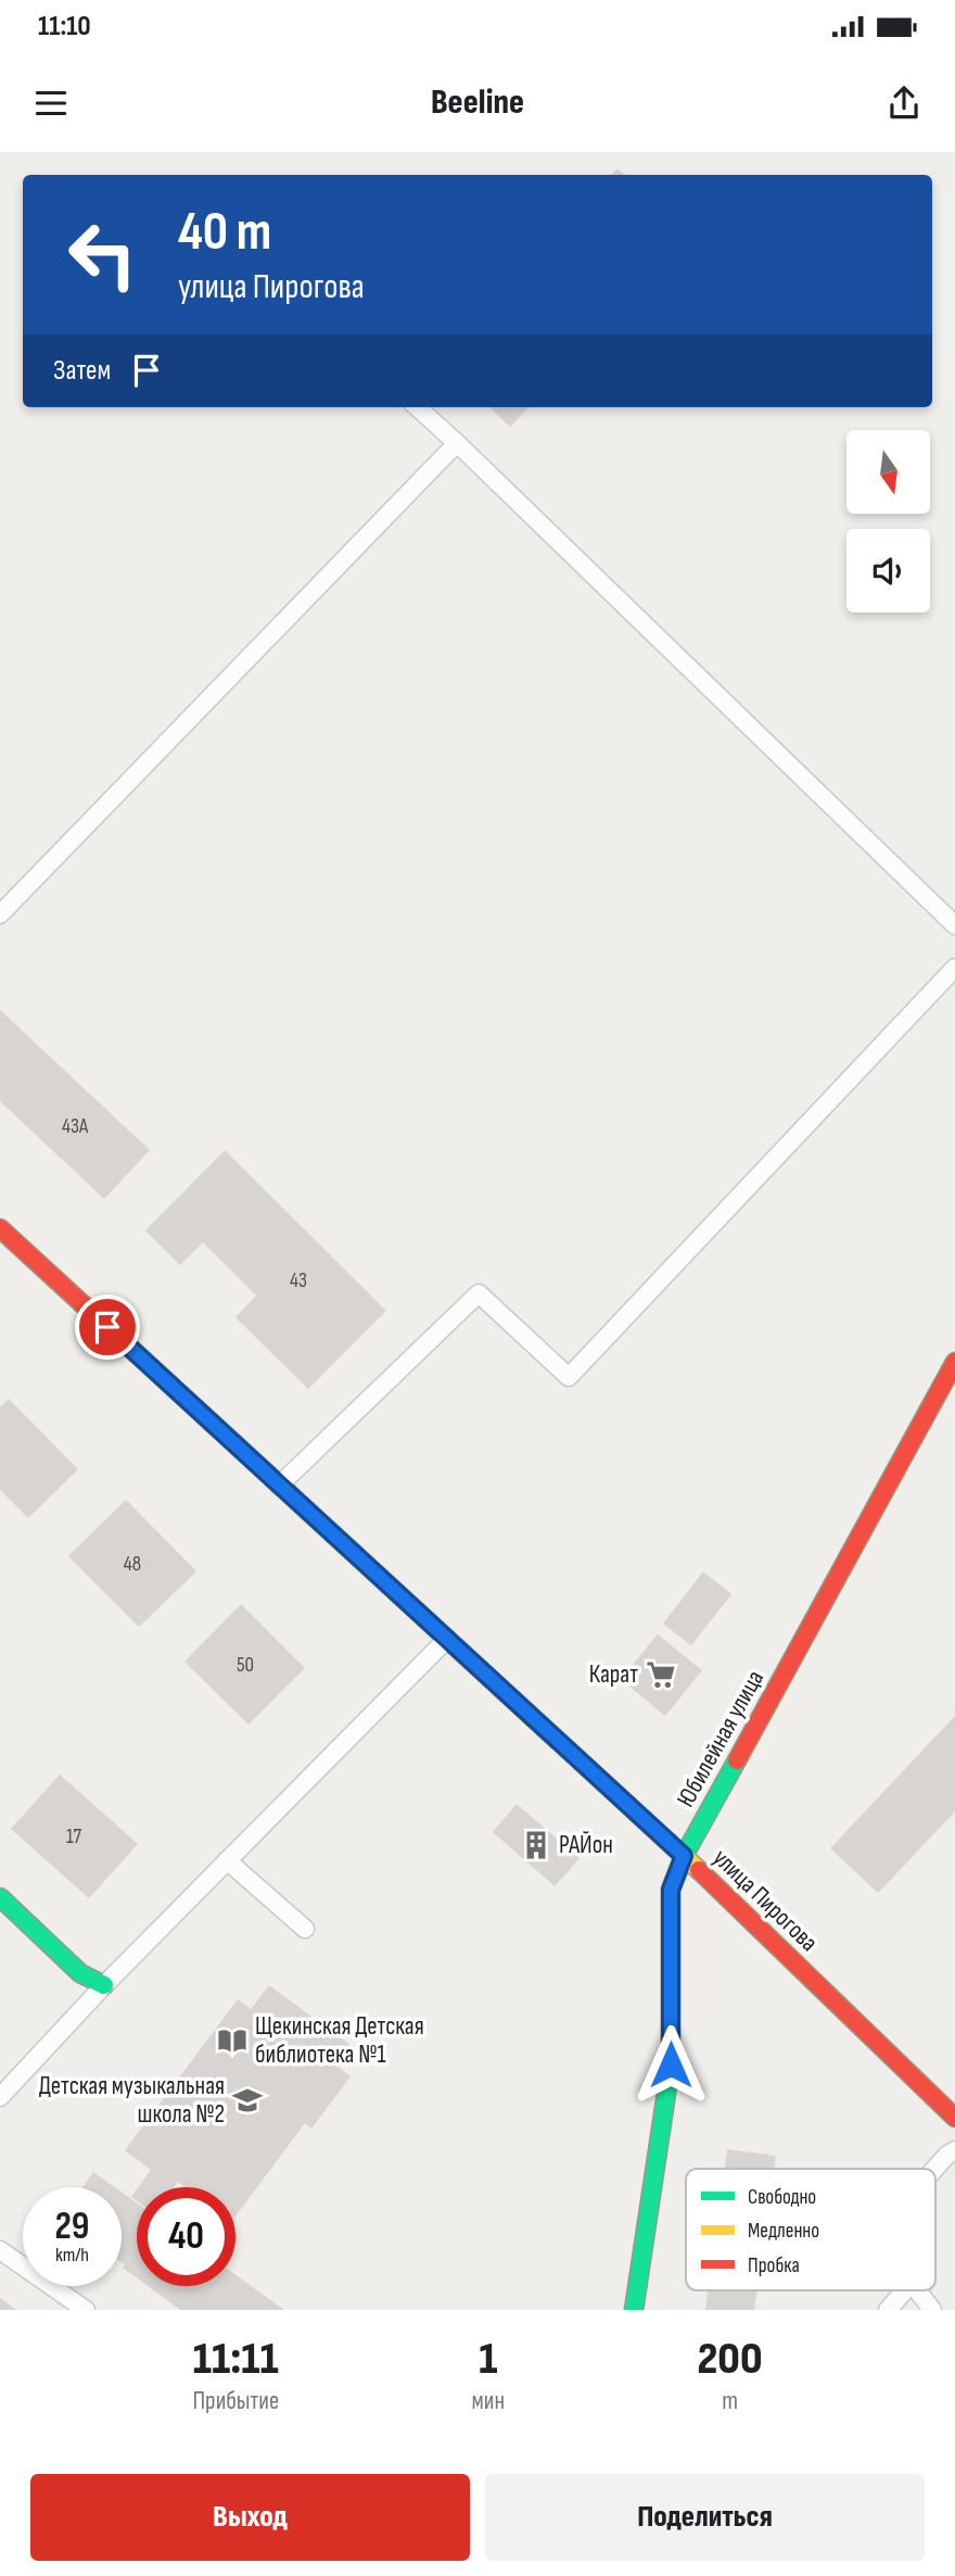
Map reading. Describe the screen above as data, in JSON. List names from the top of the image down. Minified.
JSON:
{"streets":{"street":["Юбилейная улица","улица Пирогова"]},"crossings":[["Юбилейная улица","улица Пирогова"]],"places":{"supermarket":["Карат"],"building":["РАЙон"],"library":["Щекинская Детская библиотека №1"],"school or university":["Детская музыкальная школа №2"]},"house_numbers":["43А","43","48","50","17"],"legend":["Свободно","Медленно","Пробка"],"north":"bottom","page":{"status":"11:10","header":"Beeline","turn":["40 m","улица Пирогова"],"then":"Затем","speed":"29 km/h","limit":"40","eta":["11:11","Прибытие","1","мин","200","m"],"buttons":["Выход","Поделиться"]}}
